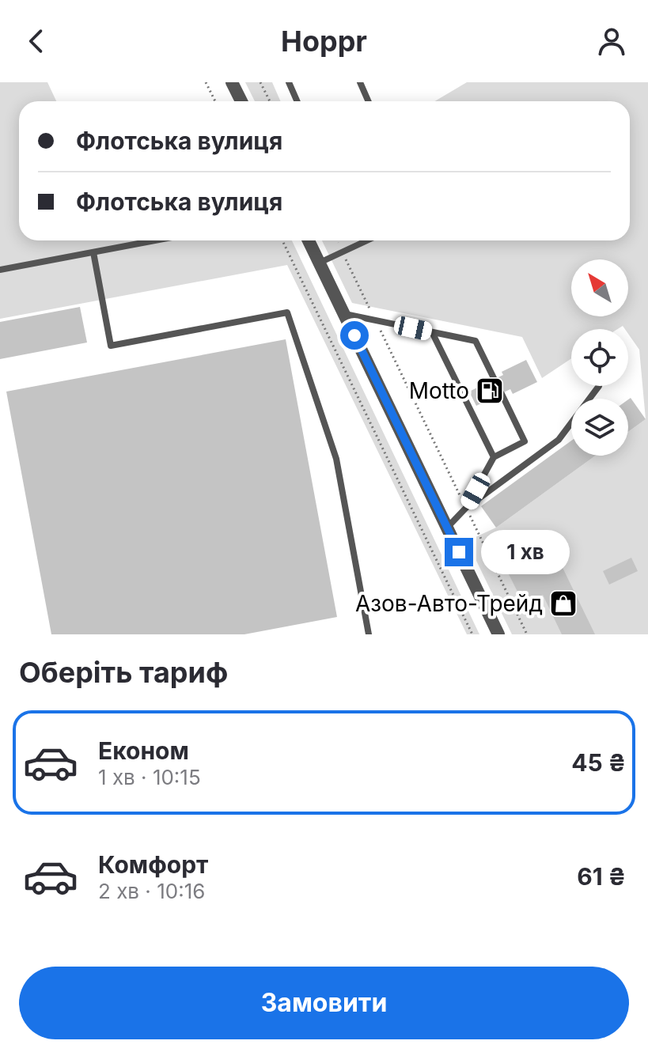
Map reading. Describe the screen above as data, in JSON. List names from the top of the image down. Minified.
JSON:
{"places":{"fuel station":["Motto"],"shop":["Азов-Авто-Трейд"]},"north":"top left","page":{"header":"Hoppr","banner":["Флотська вулиця","Флотська вулиця"],"bubble":"1 хв","heading":"Оберіть тариф","list":[{"name":"Економ","note":"1 хв · 10:15","value":"45 ₴"},{"name":"Комфорт","note":"2 хв · 10:16","value":"61 ₴"}],"buttons":"Замовити"}}
